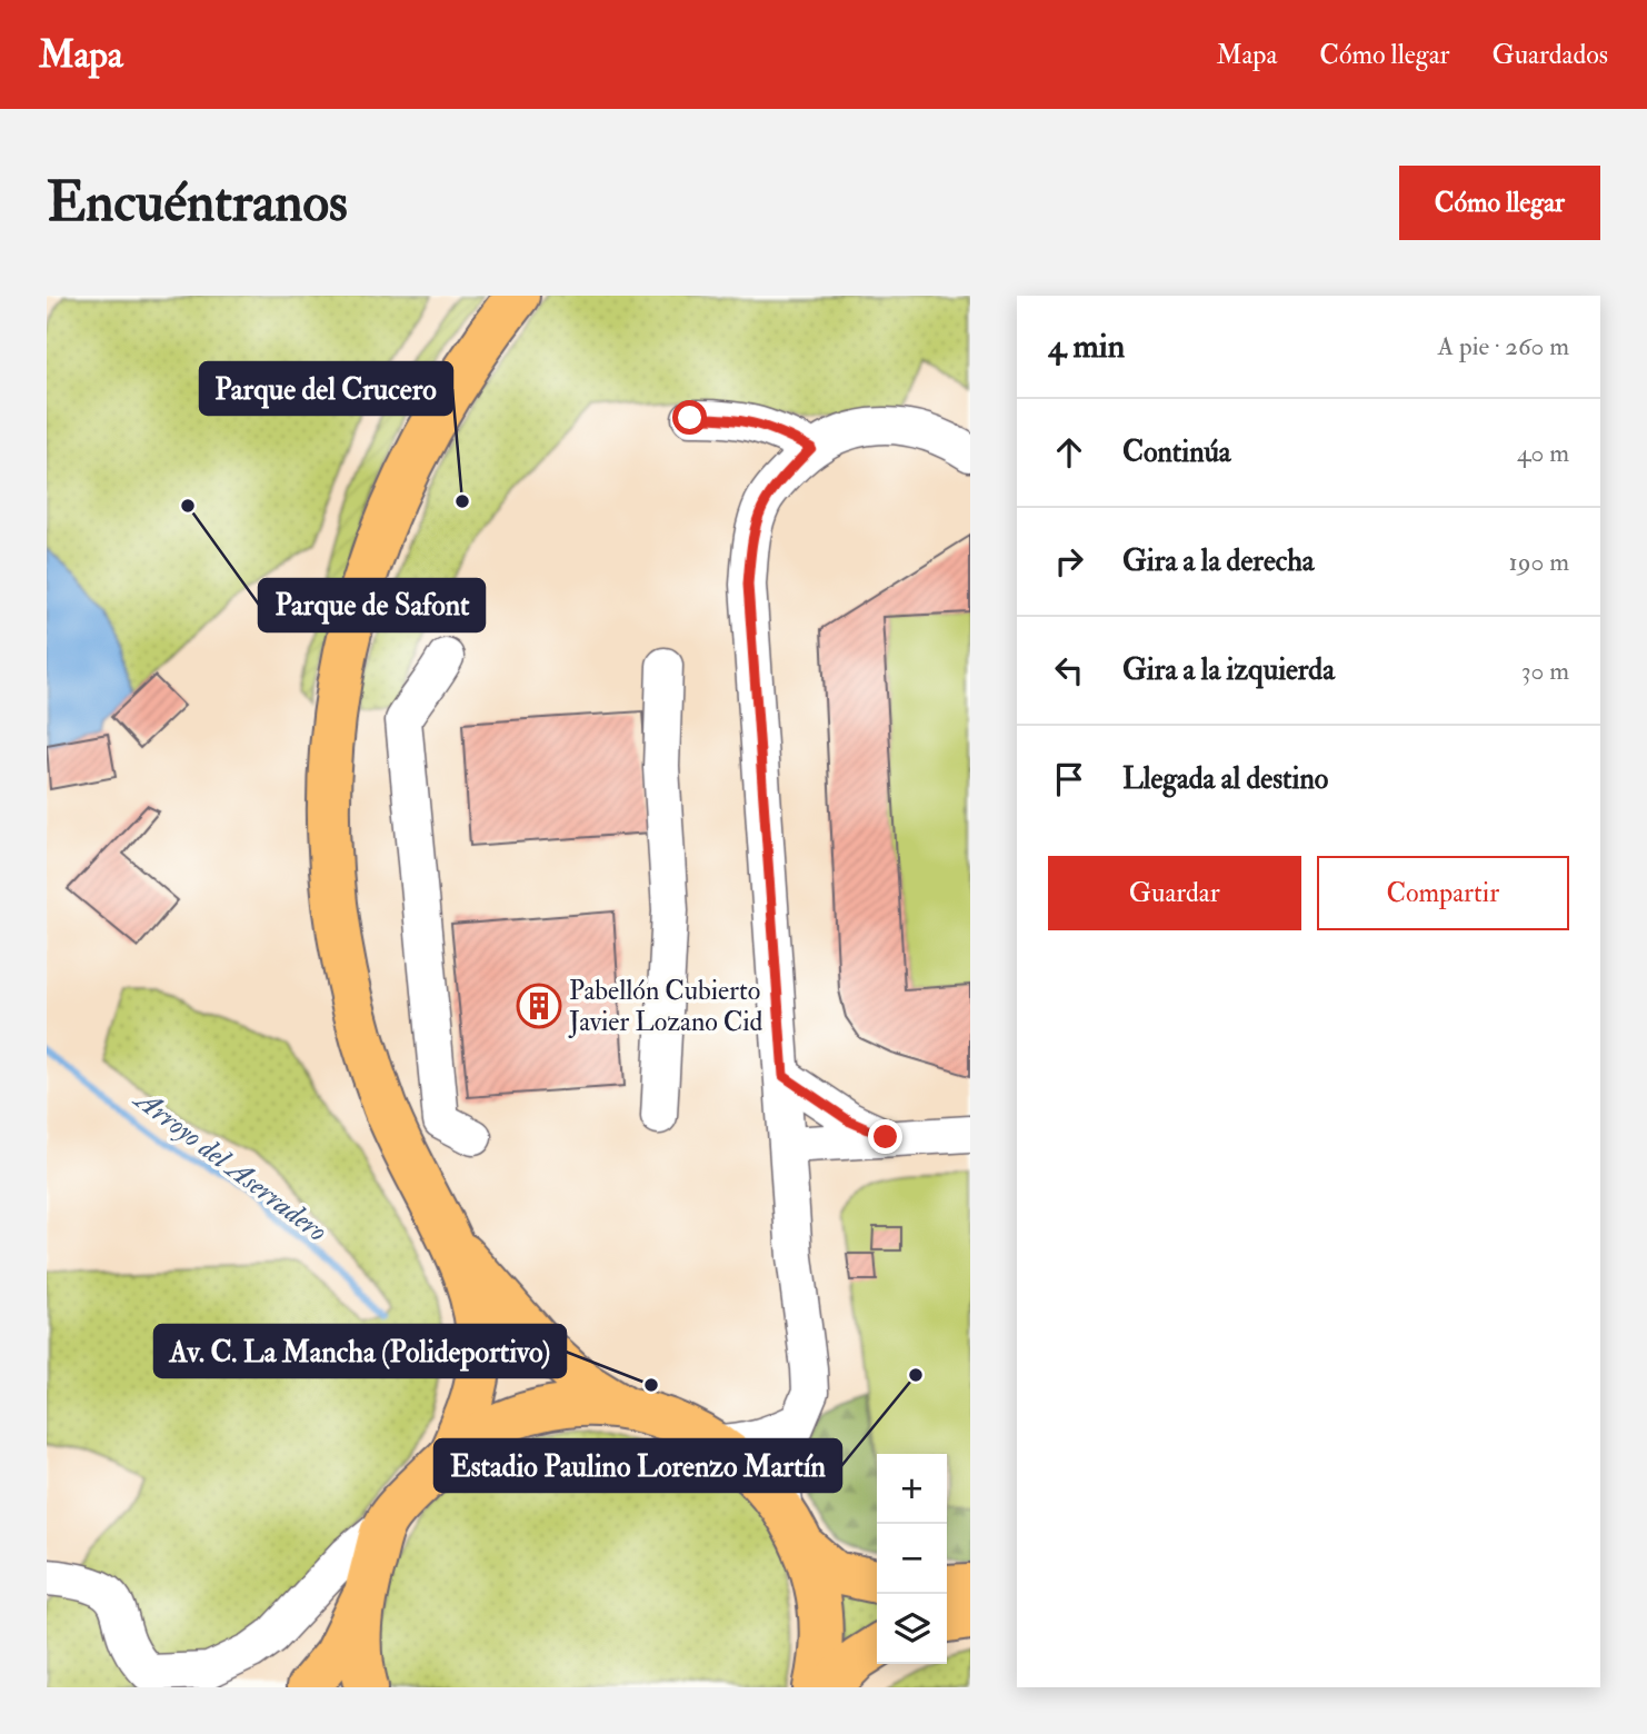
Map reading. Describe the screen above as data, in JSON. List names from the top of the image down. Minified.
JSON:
{"water":["Arroyo del Aserradero"],"places":{"other":["Parque del Crucero","Parque de Safont","Estadio Paulino Lorenzo Martín","Av. C. La Mancha (Polideportivo)"],"building":["Pabellón Cubierto Javier Lozano Cid"]},"page":{"header":"Mapa","nav":["Mapa","Cómo llegar","Guardados"],"buttons":["Cómo llegar",["Guardar","Compartir"]],"title":"Encuéntranos","heading":["4 min","A pie · 260 m"],"list":[["Continúa","40 m"],["Gira a la derecha","190 m"],["Gira a la izquierda","30 m"],"Llegada al destino"],"map_buttons":["+","−"]}}
